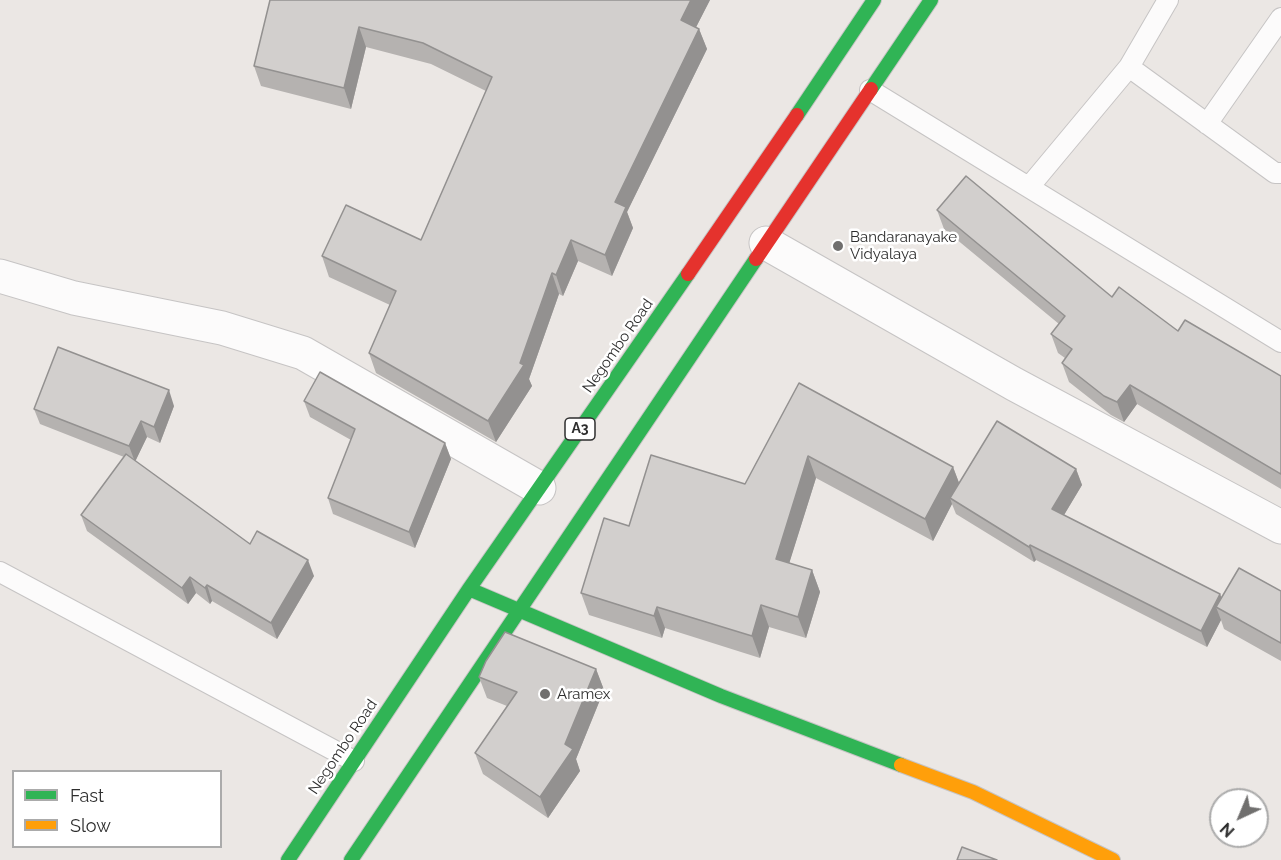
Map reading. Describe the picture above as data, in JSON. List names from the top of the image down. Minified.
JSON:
{"streets":{"main road":["Negombo Road","A3"]},"places":["Bandaranayake Vidyalaya","Aramex"],"legend":["Fast","Slow"],"north":"bottom left"}
